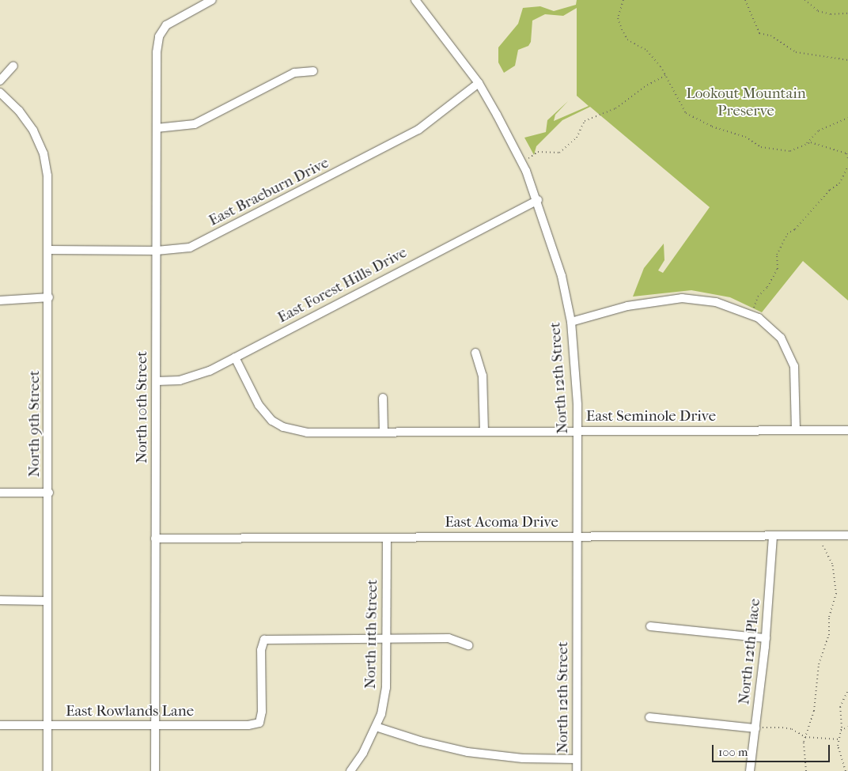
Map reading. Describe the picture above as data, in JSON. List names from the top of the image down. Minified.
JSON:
{"streets":{"street":["East Braeburn Drive","East Forest Hills Drive","North 12th Street","North 10th Street","East Seminole Drive","North 9th Street","East Acoma Drive","North 11th Street","North 12th Place","East Rowlands Lane"]},"crossings":[["East Braeburn Drive","North 12th Street"],["East Braeburn Drive","North 10th Street"],["East Braeburn Drive","North 9th Street"],["East Forest Hills Drive","North 12th Street"],["East Forest Hills Drive","North 10th Street"],["East Forest Hills Drive","East Seminole Drive"],["North 12th Street","East Seminole Drive"],["North 12th Street","East Acoma Drive"],["North 10th Street","East Acoma Drive"],["North 10th Street","East Rowlands Lane"],["North 9th Street","East Rowlands Lane"],["East Acoma Drive","North 11th Street"],["East Acoma Drive","North 12th Place"],["North 11th Street","East Rowlands Lane"]],"parks":["Lookout Mountain Preserve"],"scale_bar":"100 m"}
